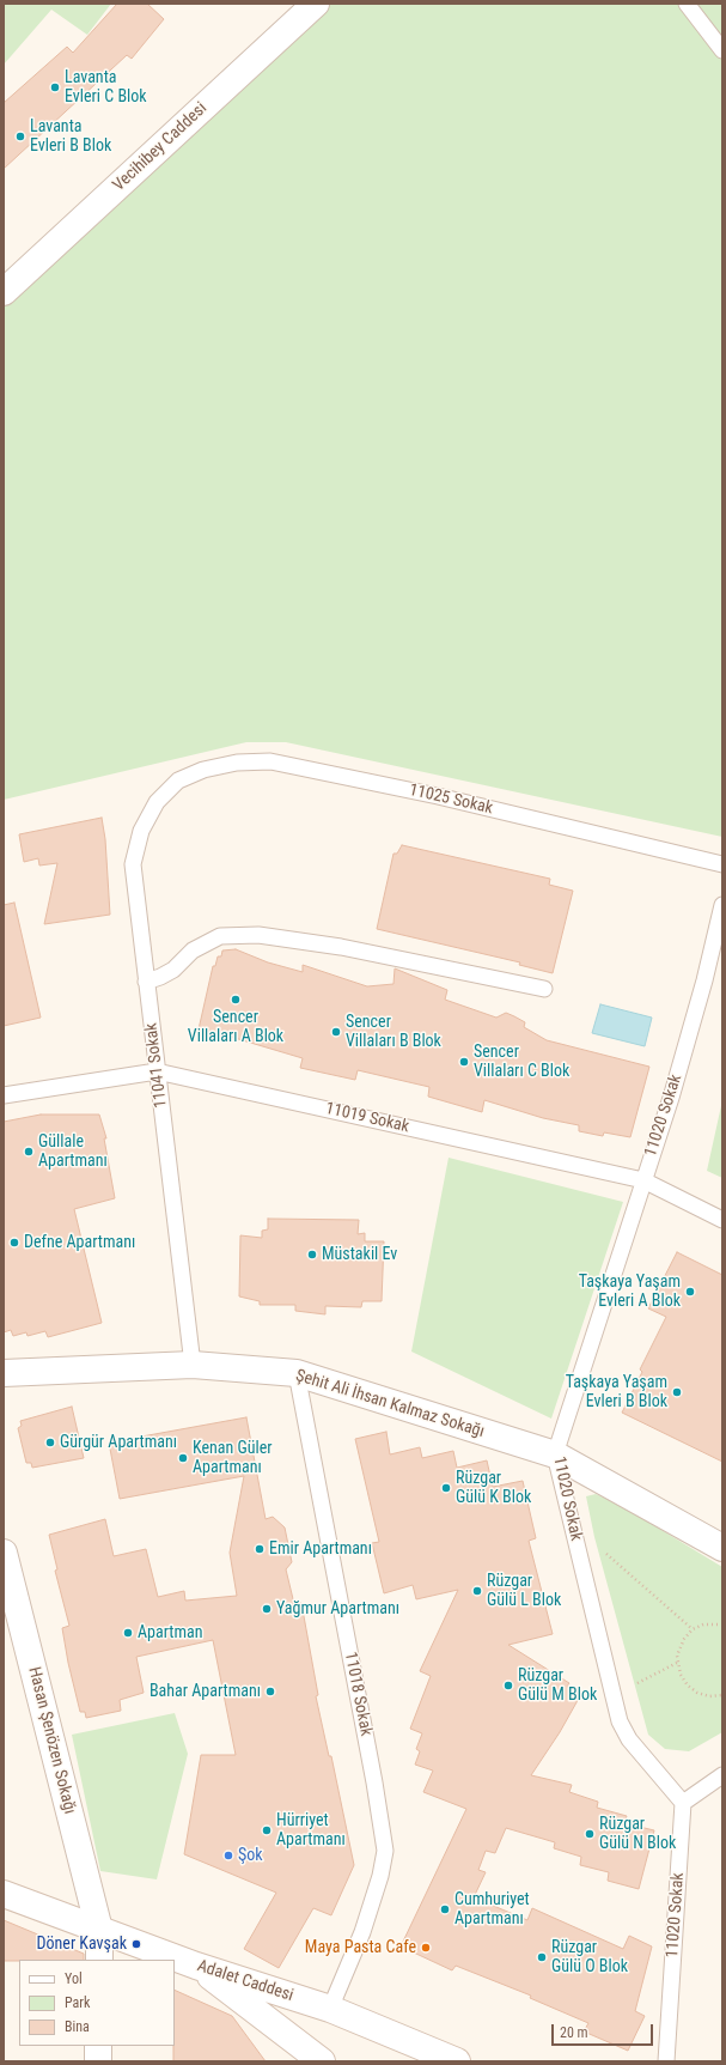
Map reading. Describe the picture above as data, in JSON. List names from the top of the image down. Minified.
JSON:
{"streets":{"street":["Vecihibey Caddesi","Şehit Ali İhsan Kalmaz Sokağı","Hasan Şenözen Sokağı","Adalet Caddesi"],"lane":["11025 Sokak","11041 Sokak","11020 Sokak","11019 Sokak","11018 Sokak"]},"crossings":[["11025 Sokak","11041 Sokak"],["11041 Sokak","11019 Sokak"],["11041 Sokak","Şehit Ali İhsan Kalmaz Sokağı"],["11020 Sokak","11019 Sokak"],["11020 Sokak","Şehit Ali İhsan Kalmaz Sokağı"],["Şehit Ali İhsan Kalmaz Sokağı","11018 Sokak"],["11018 Sokak","Adalet Caddesi"],["Hasan Şenözen Sokağı","Adalet Caddesi"]],"places":["Lavanta Evleri C Blok","Lavanta Evleri B Blok","Sencer Villaları A Blok","Sencer Villaları B Blok","Sencer Villaları C Blok","Güllale Apartmanı","Defne Apartmanı","Müstakil Ev","Taşkaya Yaşam Evleri A Blok","Taşkaya Yaşam Evleri B Blok","Gürgür Apartmanı","Kenan Güler Apartmanı","Rüzgar Gülü K Blok","Emir Apartmanı","Rüzgar Gülü L Blok","Yağmur Apartmanı","Apartman","Rüzgar Gülü M Blok","Bahar Apartmanı","Hürriyet Apartmanı","Rüzgar Gülü N Blok","Şok","Cumhuriyet Apartmanı","Döner Kavşak","Maya Pasta Cafe","Rüzgar Gülü O Blok"],"legend":["Yol","Park","Bina"],"scale_bar":"20 m"}
